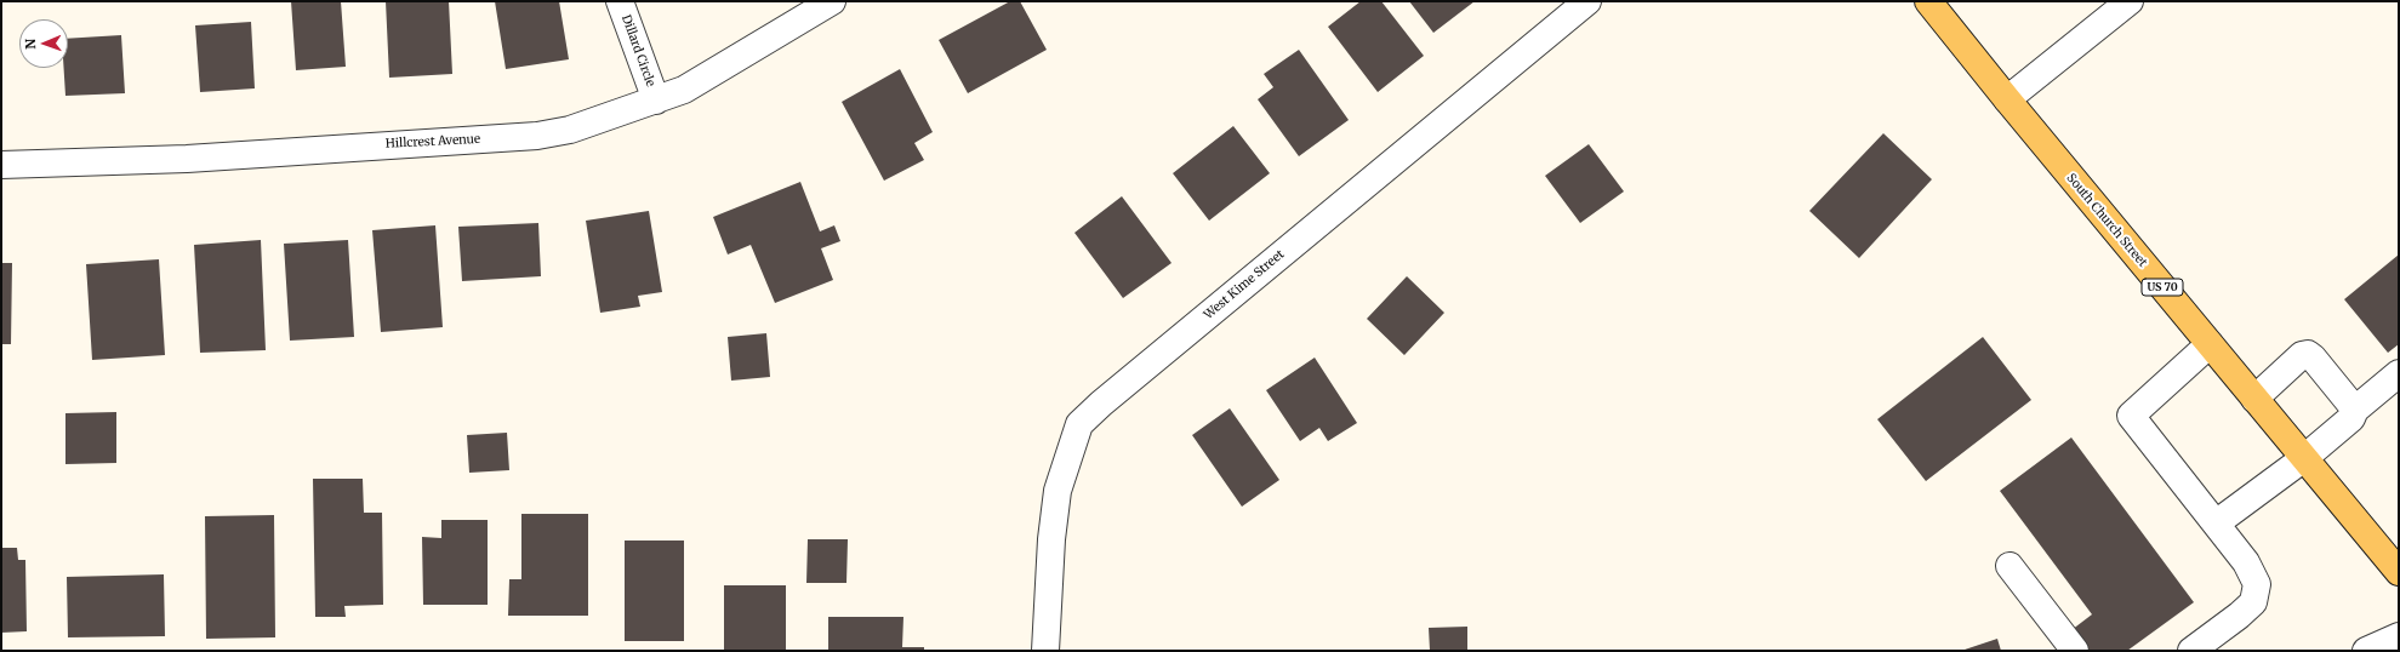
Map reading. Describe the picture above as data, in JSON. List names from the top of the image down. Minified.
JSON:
{"streets":{"main road":["South Church Street","US 70"],"street":["Dillard Circle","Hillcrest Avenue","West Kime Street"]},"crossings":[["Dillard Circle","Hillcrest Avenue"]],"north":"left"}
